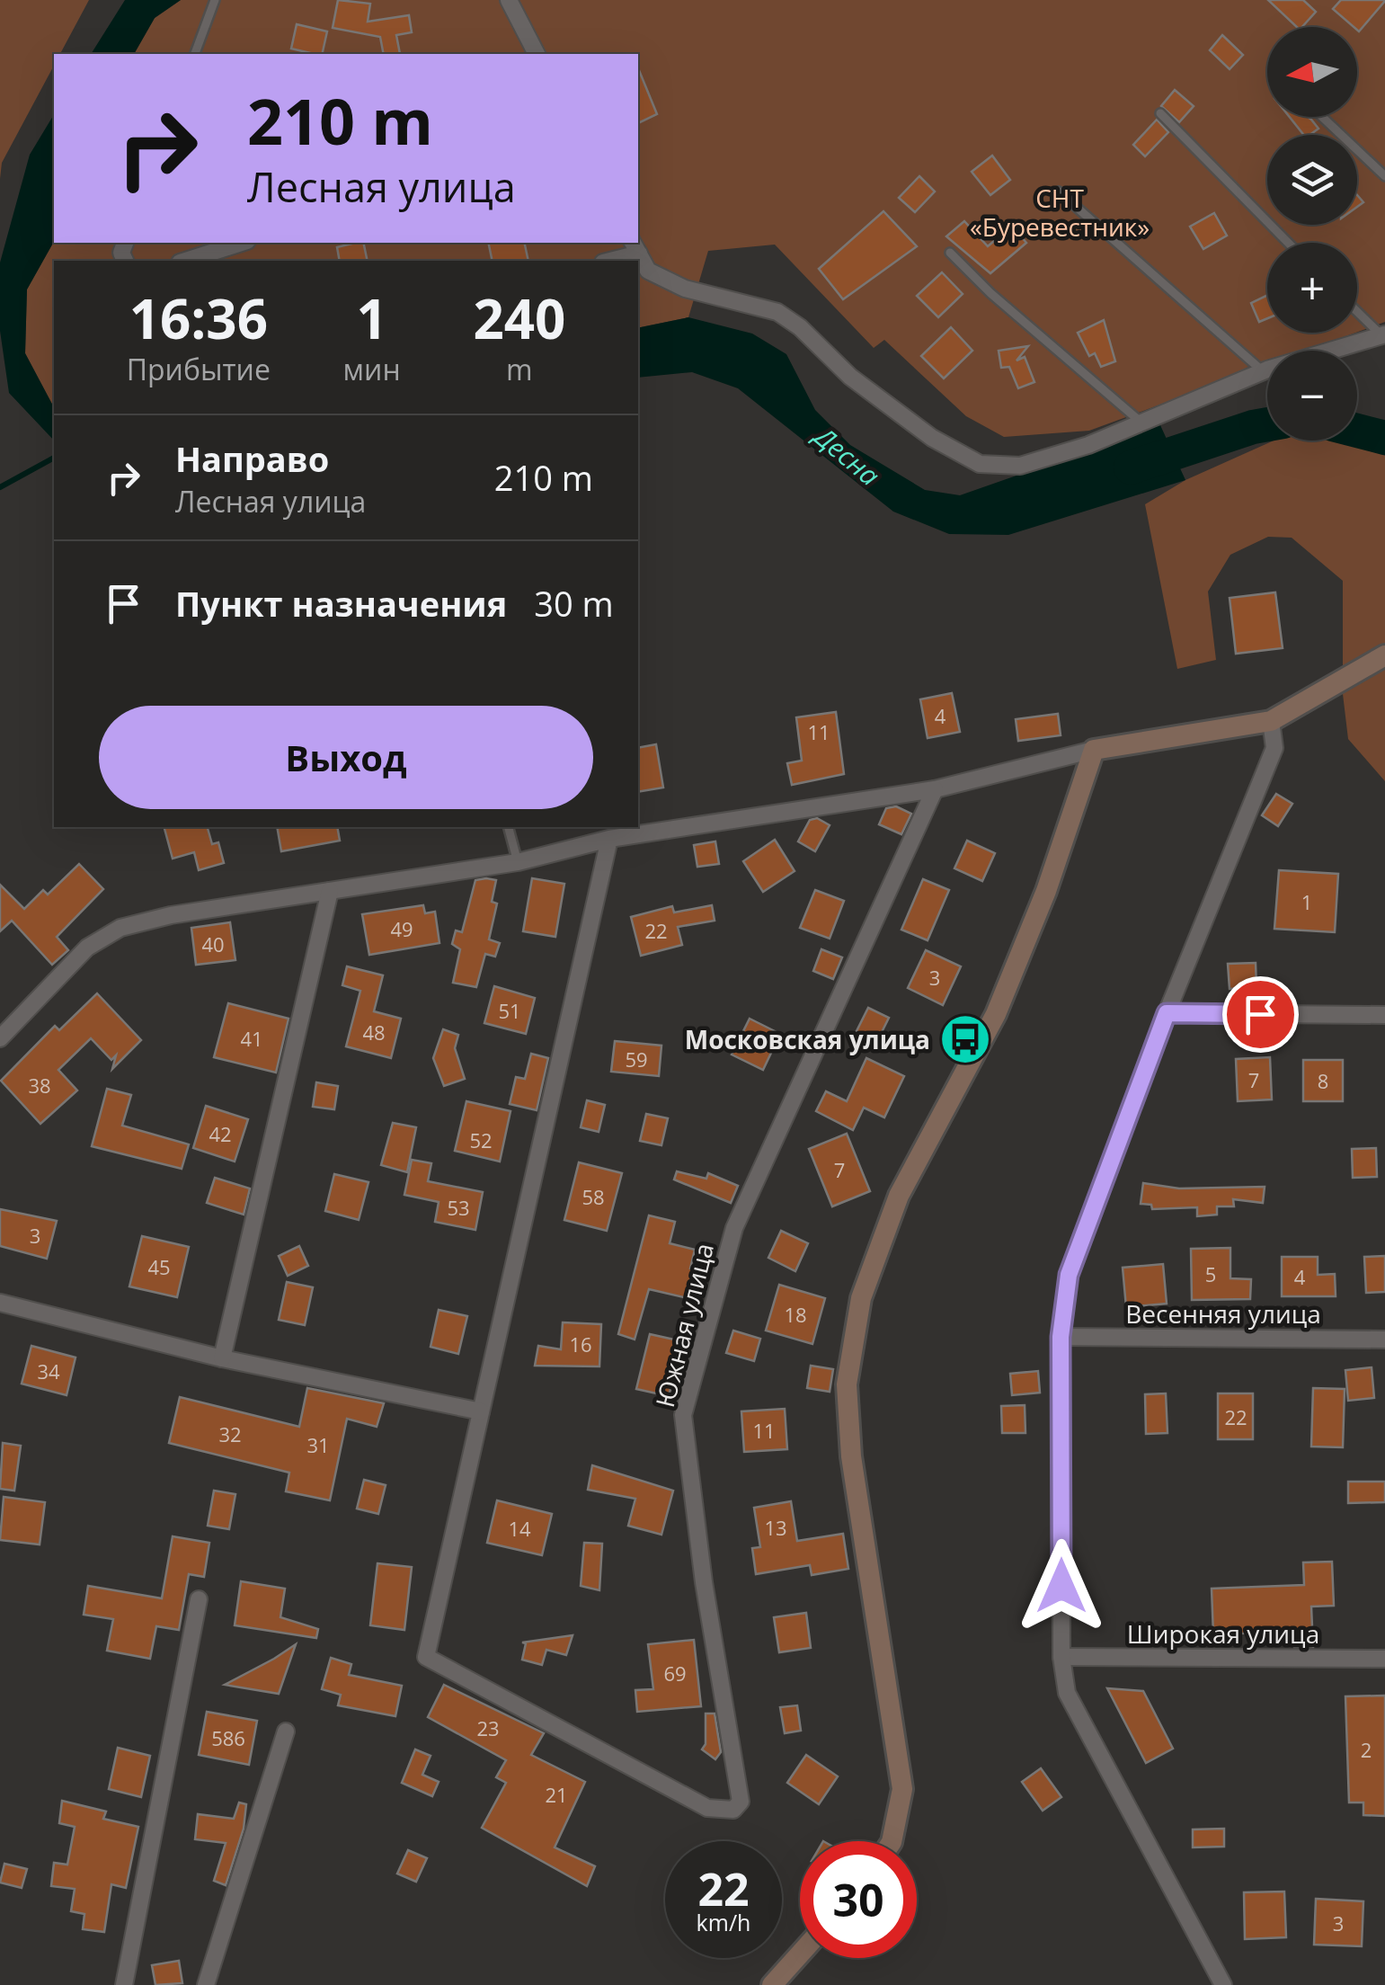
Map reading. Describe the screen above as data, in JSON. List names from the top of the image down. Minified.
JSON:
{"streets":{"street":["Весенняя улица","Южная улица","Широкая улица"]},"water":["Десна"],"parks":["СНТ «Буревестник»"],"places":{"bus stop":["Московская улица"]},"house_numbers":["4","11","1","49","22","40","3","51","48","41","59","7","8","38","42","52","7","58","53","3","45","5","4","18","16","34","22","11","32","31","13","14","69","23","586","2","21","3"],"north":"left","page":{"map_buttons":["+","−"],"turn":["210 m","Лесная улица"],"eta":["16:36","Прибытие","1","мин","240","m"],"list":[{"name":"Направо","note":"Лесная улица","value":"210 m"},{"name":"Пункт назначения","value":"30 m"}],"buttons":"Выход","speed":"22 km/h","limit":"30"}}
